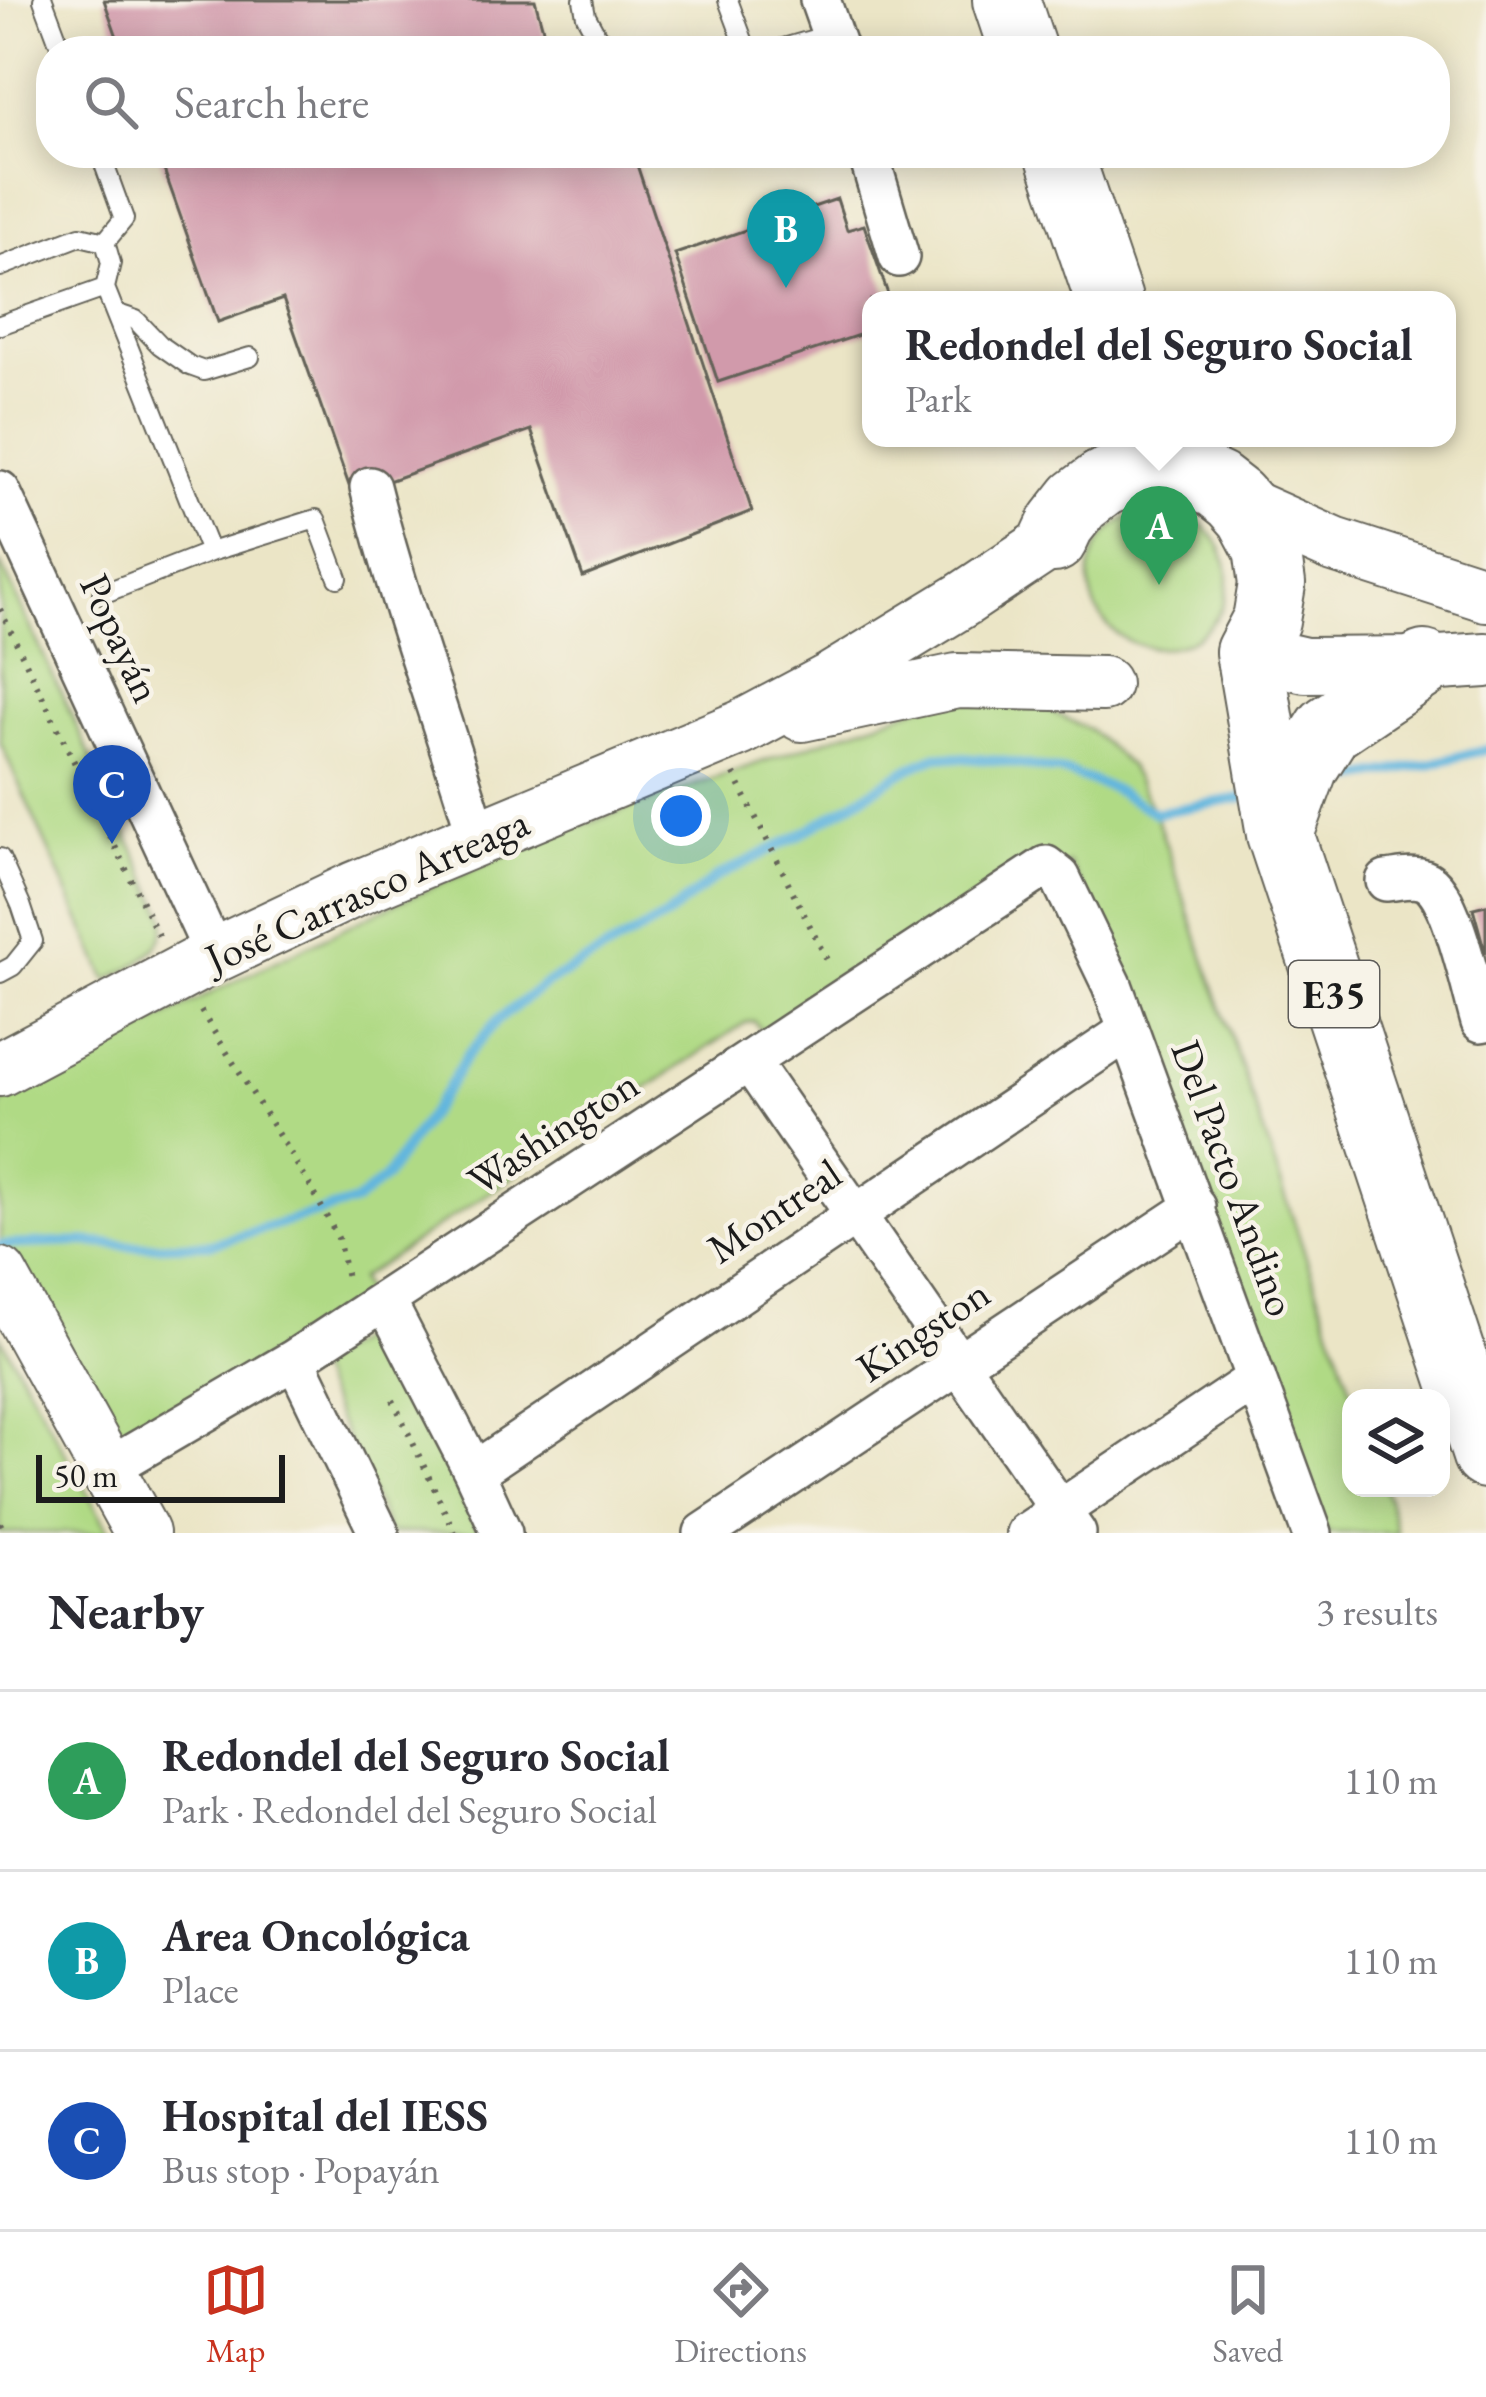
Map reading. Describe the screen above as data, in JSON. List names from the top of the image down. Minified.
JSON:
{"streets":{"highway":["E35"],"main road":["José Carrasco Arteaga"],"street":["Popayán","Washington","Del Pacto Andino","Montreal","Kingston"]},"crossings":[["Popayán","José Carrasco Arteaga"],["Washington","Del Pacto Andino"],["Del Pacto Andino","Montreal"],["Del Pacto Andino","Kingston"]],"scale_bar":"50 m","page":{"search":"Search here","pins":["B","A","C"],"popup":["Redondel del Seguro Social","Park"],"scale":"50 m","heading":["Nearby","3 results"],"list":[{"mark":"A","name":"Redondel del Seguro Social","note":"Park · Redondel del Seguro Social","value":"110 m"},{"mark":"B","name":"Area Oncológica","note":"Place","value":"110 m"},{"mark":"C","name":"Hospital del IESS","note":"Bus stop · Popayán","value":"110 m"}],"nav":["Map","Directions","Saved"]}}
